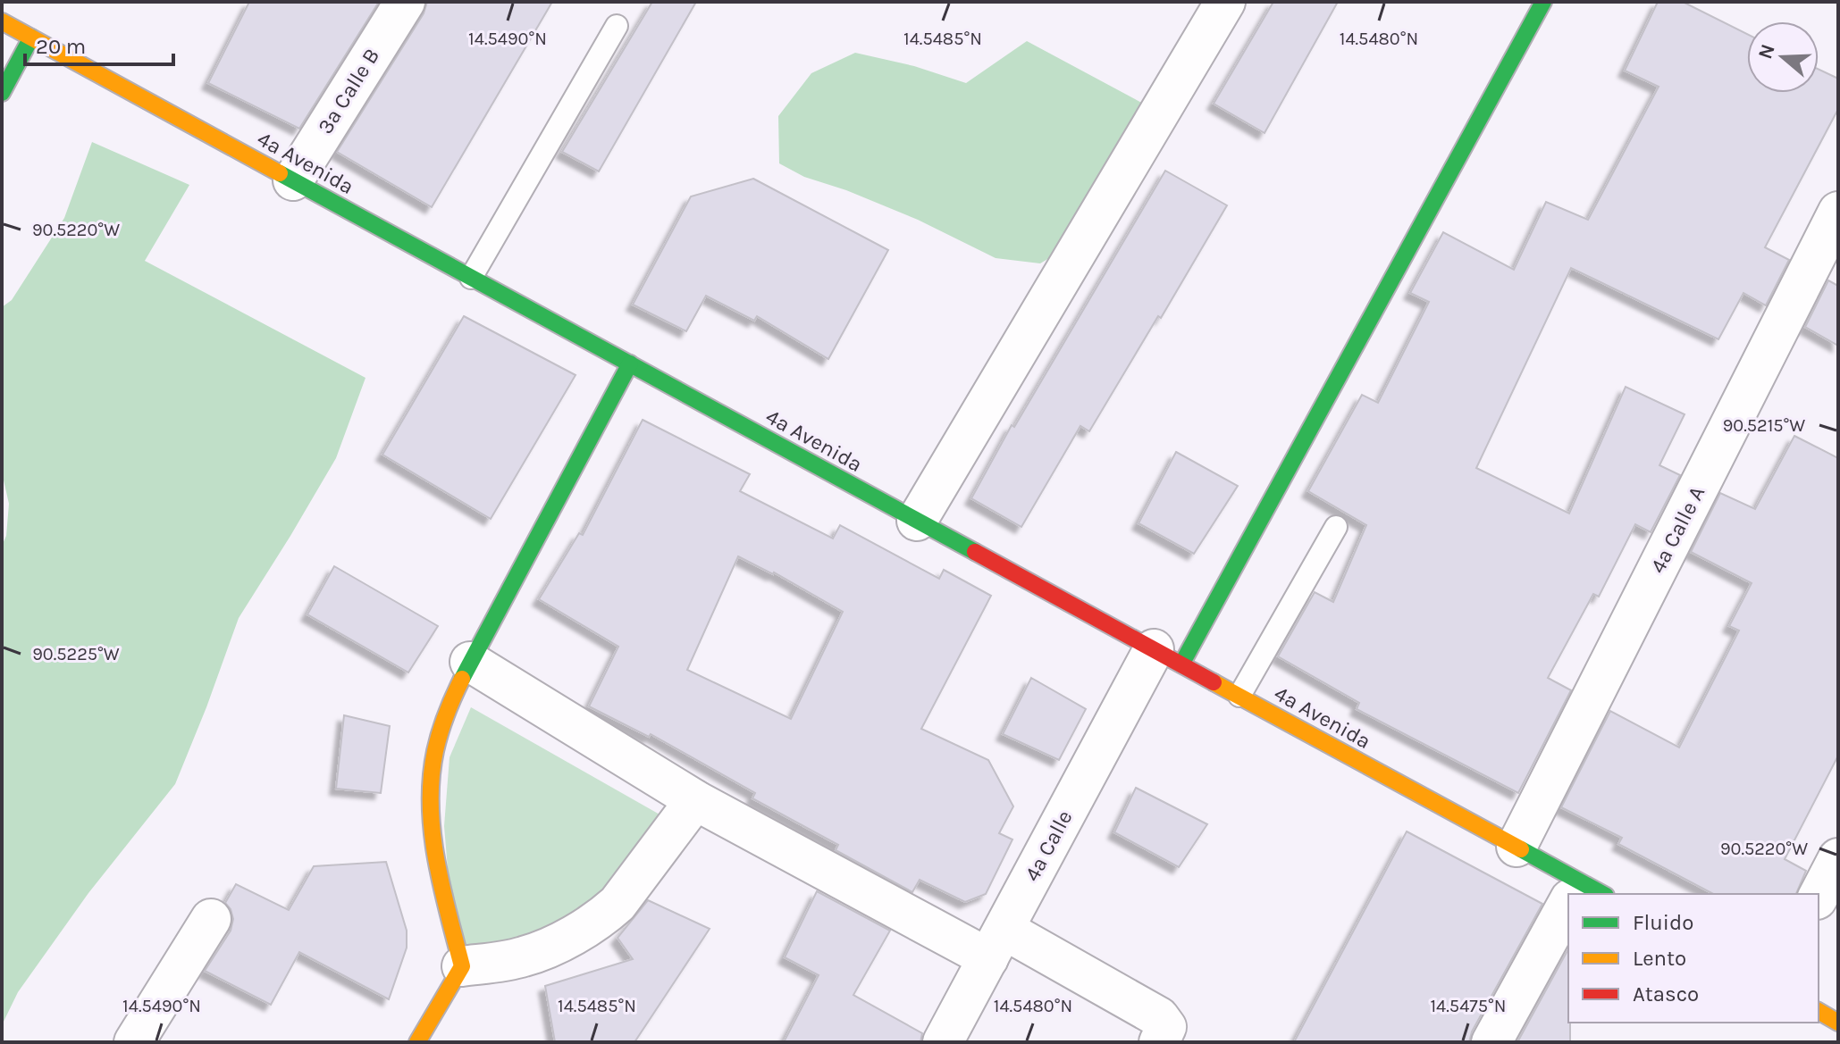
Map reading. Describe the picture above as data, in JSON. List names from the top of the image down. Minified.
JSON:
{"streets":{"street":["3a Calle B","4a Avenida","4a Calle A","4a Calle"]},"crossings":[["3a Calle B","4a Avenida"],["4a Avenida","4a Calle A"],["4a Avenida","4a Calle"]],"legend":["Fluido","Lento","Atasco"],"scale_bar":"20 m","north":"left","coordinates":["14.5490°N","14.5485°N","14.5480°N","90.5220°W","90.5215°W","90.5225°W","14.5475°N"]}
